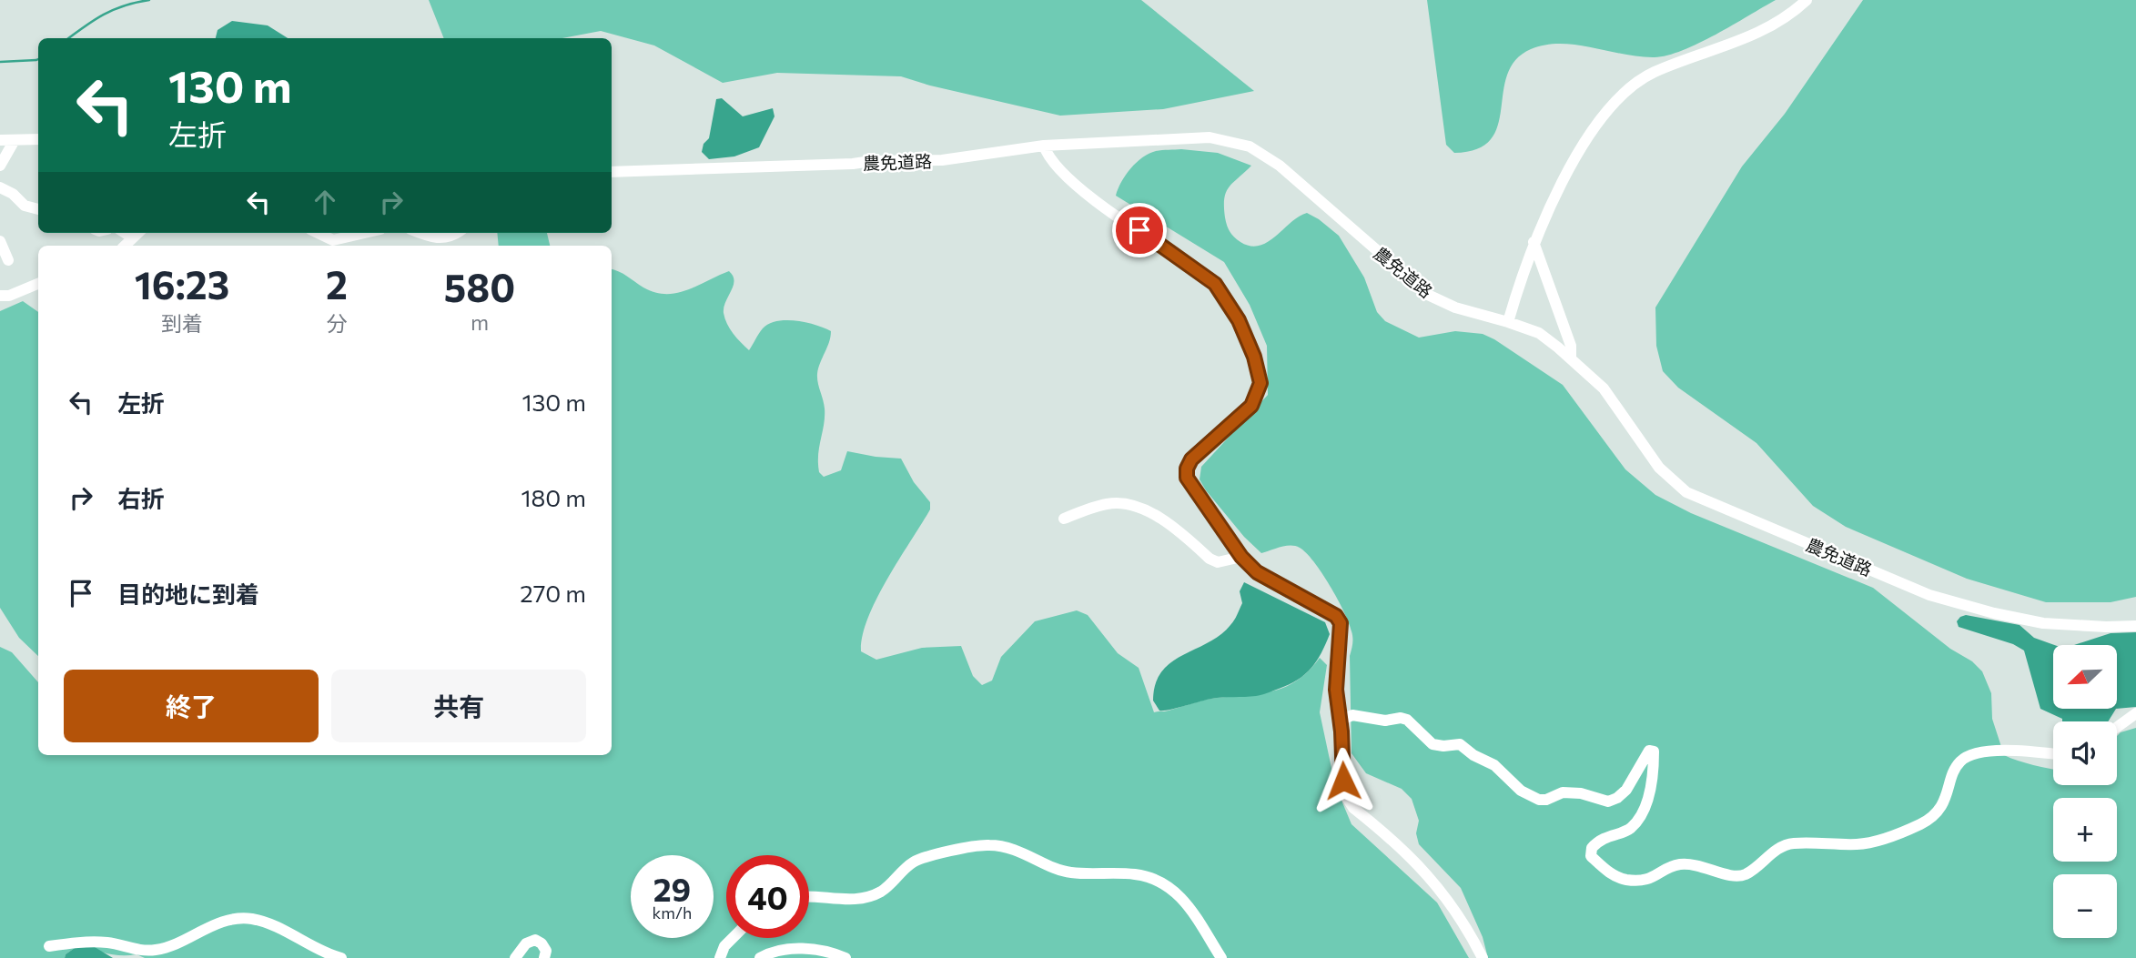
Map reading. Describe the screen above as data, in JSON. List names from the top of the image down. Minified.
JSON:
{"streets":{"street":["農免道路"]},"north":"bottom left","page":{"turn":["130 m","左折"],"eta":["16:23","到着","2","分","580","m"],"list":[{"name":"左折","value":"130 m"},{"name":"右折","value":"180 m"},{"name":"目的地に到着","value":"270 m"}],"map_buttons":["+","−"],"buttons":["終了","共有"],"speed":"29 km/h","limit":"40"}}
